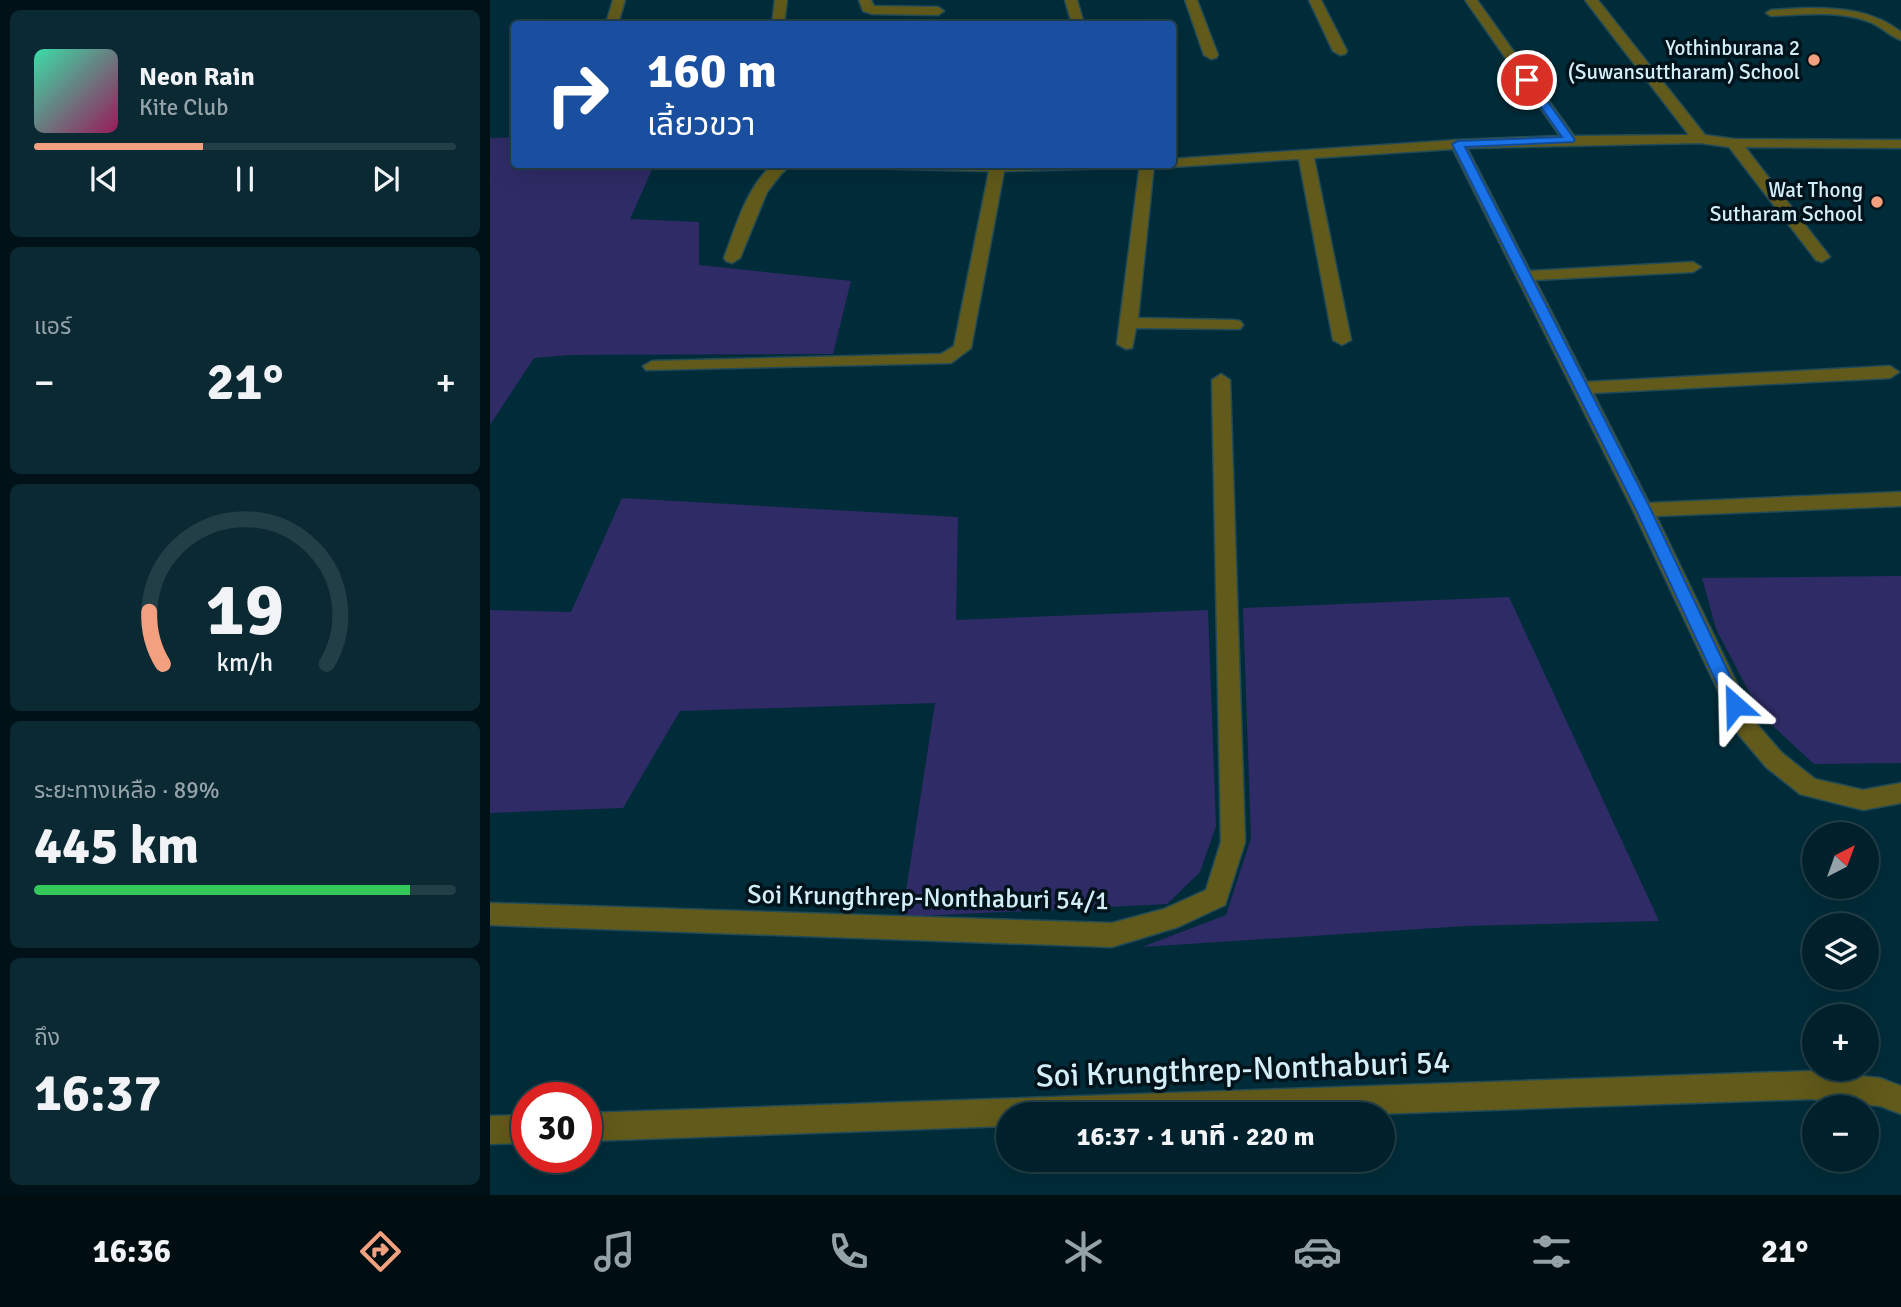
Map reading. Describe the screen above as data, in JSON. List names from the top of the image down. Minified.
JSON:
{"streets":{"street":["Soi Krungthrep-Nonthaburi 54/1","Soi Krungthrep-Nonthaburi 54"]},"places":["Yothinburana 2 (Suwansuttharam) School","Wat Thong Sutharam School"],"north":"top right","page":{"turn":["160 m","เลี้ยวขวา"],"song":["Neon Rain","Kite Club"],"tile":["แอร์",["ระยะทางเหลือ · 89%","445 km"],["ถึง","16:37"]],"heat":["−","21°","+"],"map_buttons":["+","−"],"limit":"30","trip":"16:37 · 1 นาที · 220 m","tabs":["16:36","21°"],"gauge":["19","km/h"]}}
